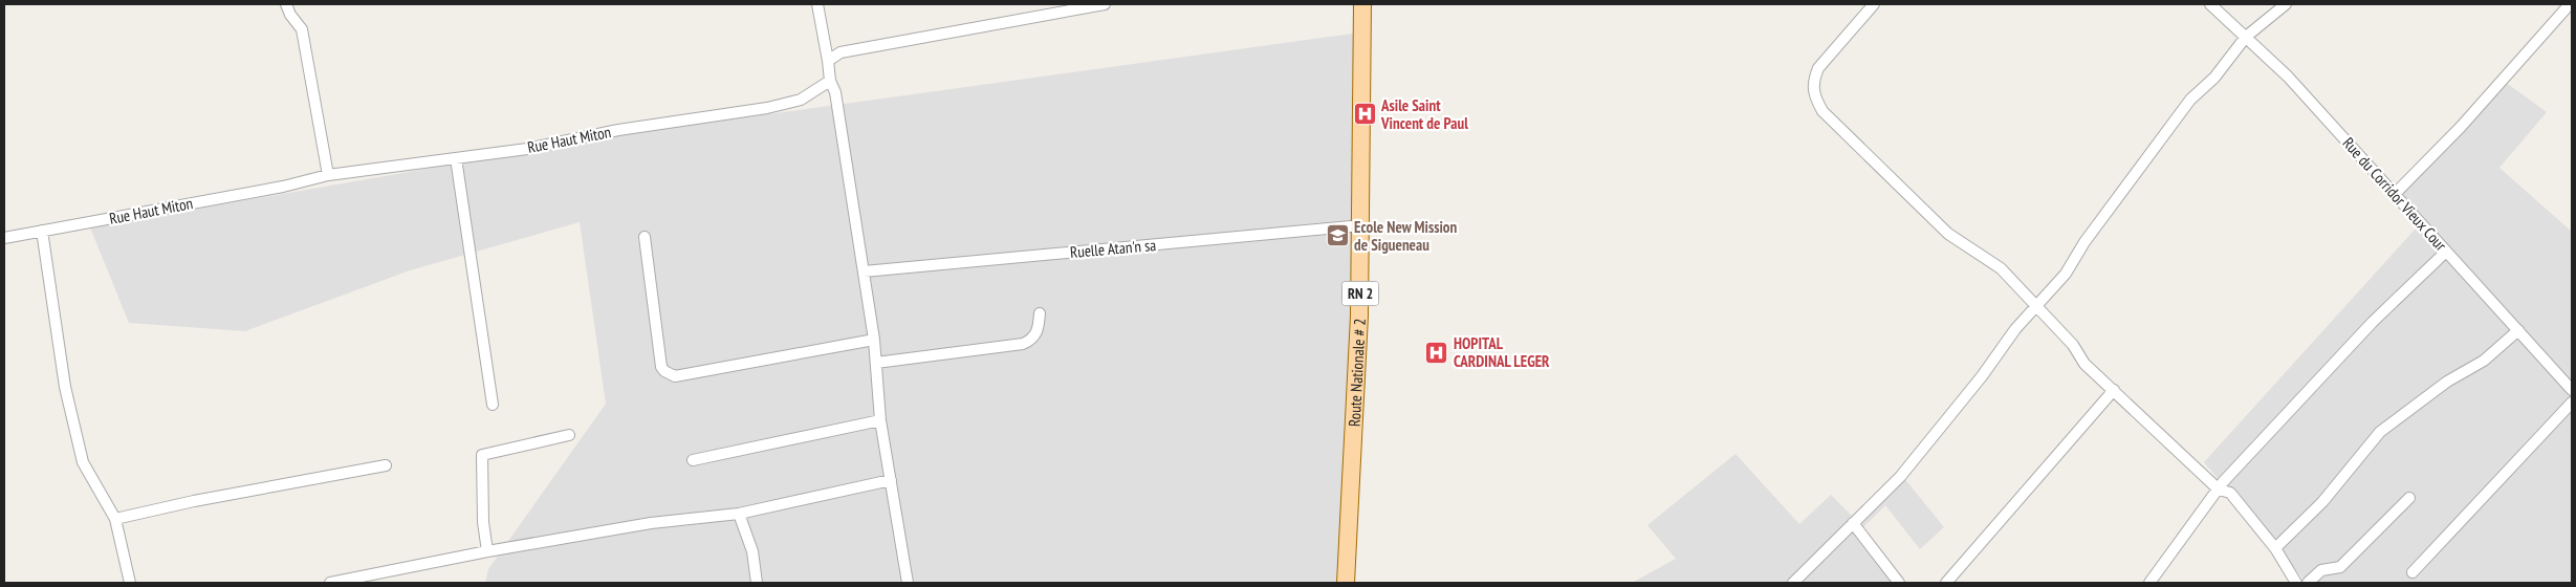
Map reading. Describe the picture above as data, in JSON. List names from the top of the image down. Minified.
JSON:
{"streets":{"main road":["RN 2","Route Nationale # 2"],"street":["Rue Haut Miton","Rue du Corridor Vieux Cour","Ruelle Atan'n sa"]},"crossings":[["Ruelle Atan'n sa","Route Nationale # 2"]],"places":{"hospital":["Asile Saint Vincent de Paul","HOPITAL CARDINAL LEGER"],"school or university":["Ecole New Mission de Sigueneau"]}}
